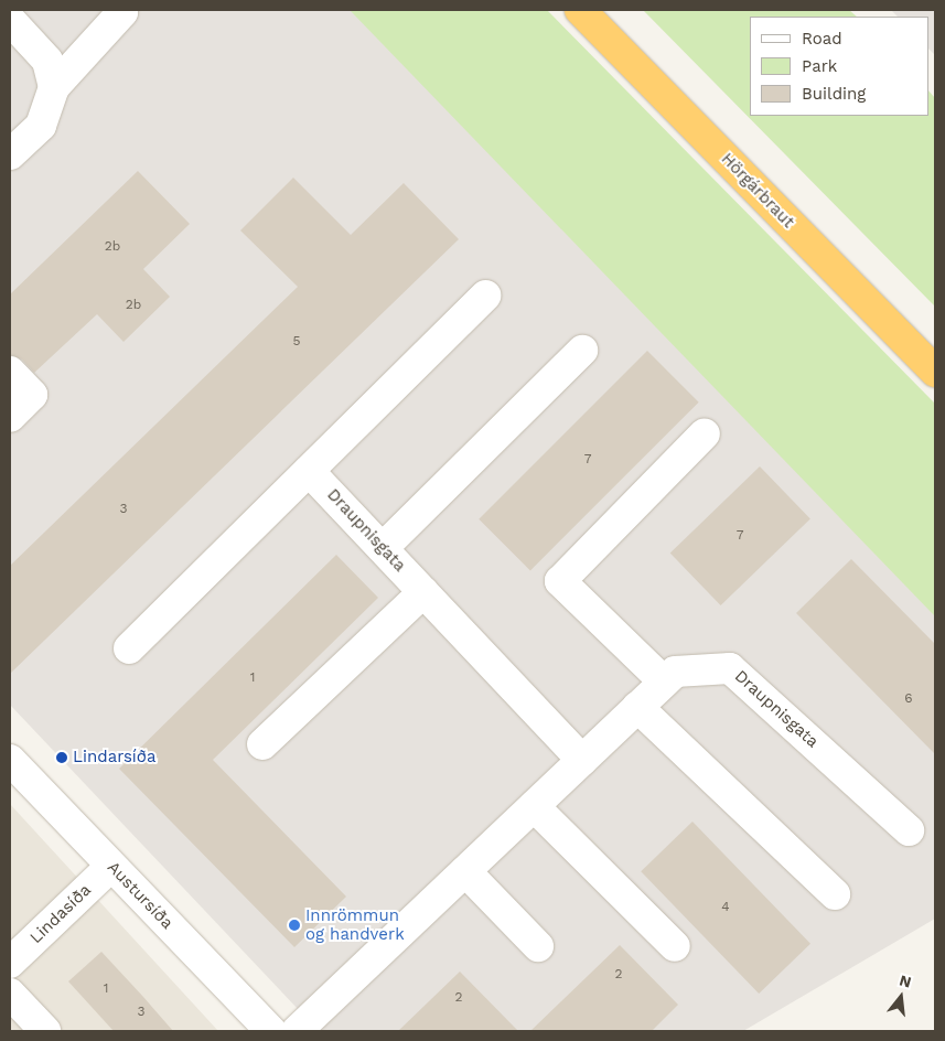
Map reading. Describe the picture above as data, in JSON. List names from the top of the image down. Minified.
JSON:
{"streets":{"highway":["Hörgárbraut"],"street":["Draupnisgata","Austursíða","Lindasíða"]},"crossings":[["Austursíða","Lindasíða"]],"places":["Lindarsíða","Innrömmun og handverk"],"house_numbers":["2b","2b","5","7","3","7","1","6","4","2","1","2","3"],"legend":["Road","Park","Building"],"north":"top"}
